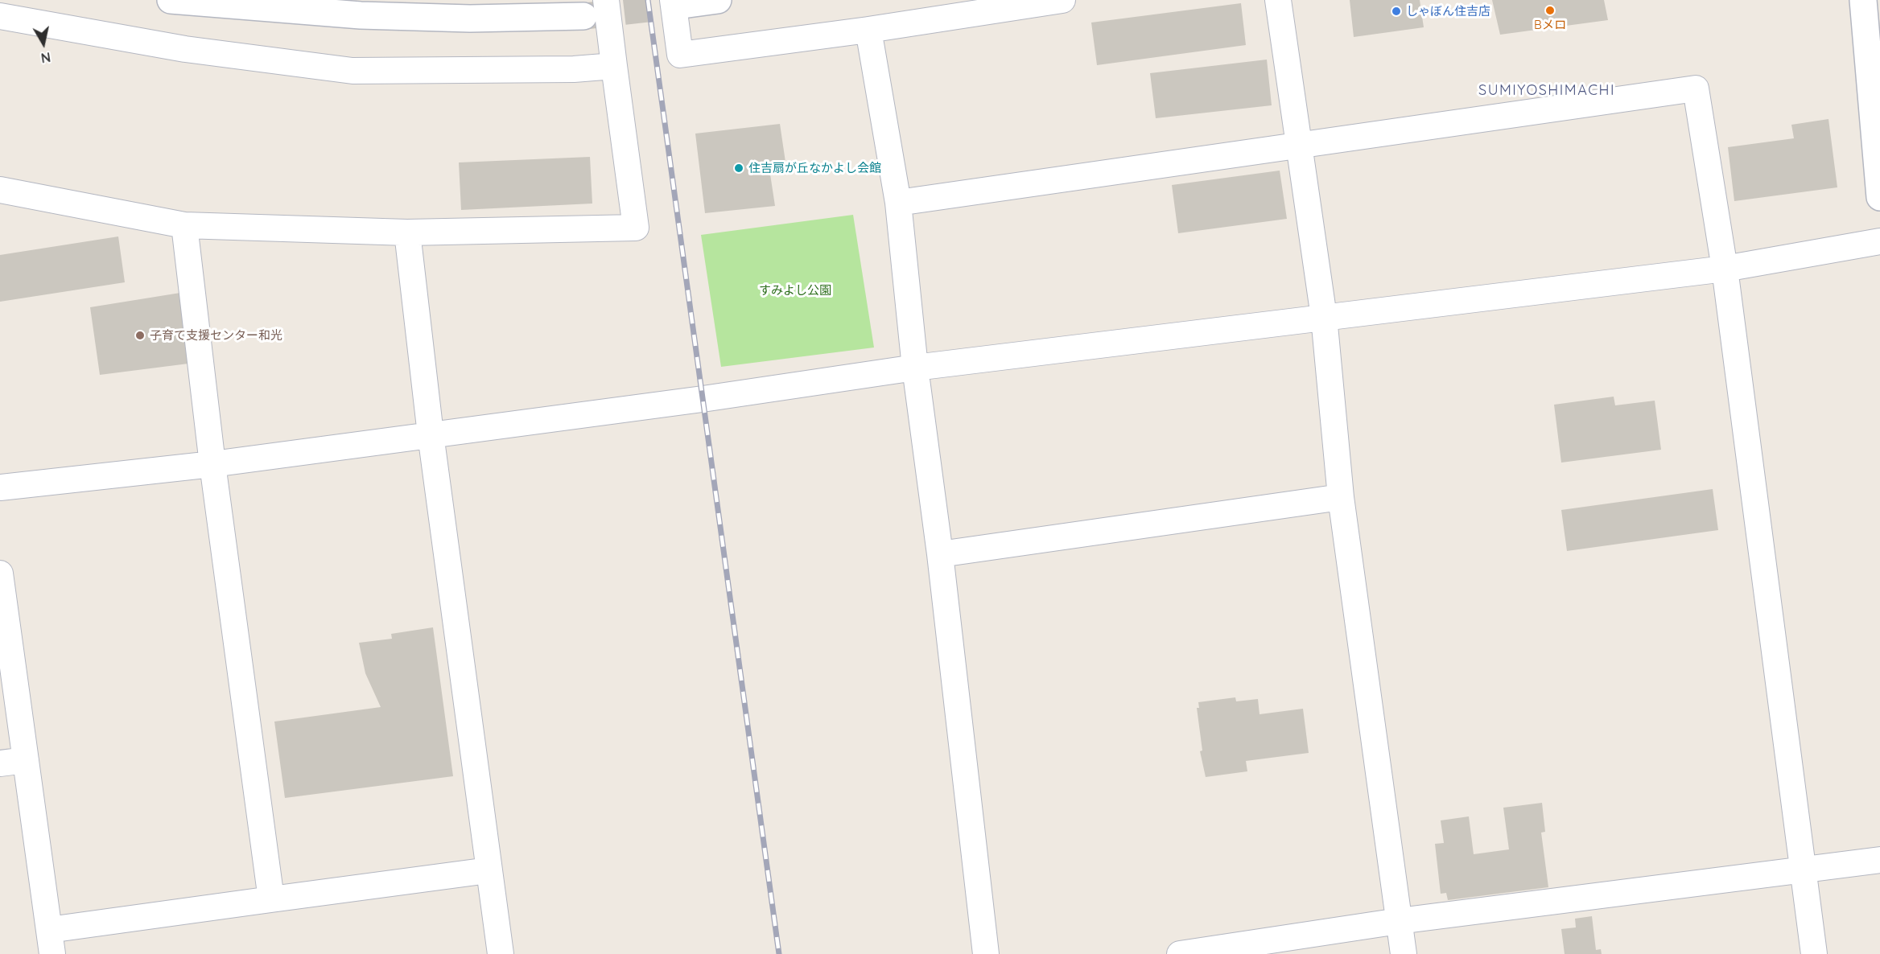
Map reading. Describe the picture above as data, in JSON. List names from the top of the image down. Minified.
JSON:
{"districts":["SUMIYOSHIMACHI"],"parks":["すみよし公園"],"places":["Bメロ","しゃぼん住吉店","住吉扇が丘なかよし会館","子育て支援センター和光"],"north":"bottom"}
